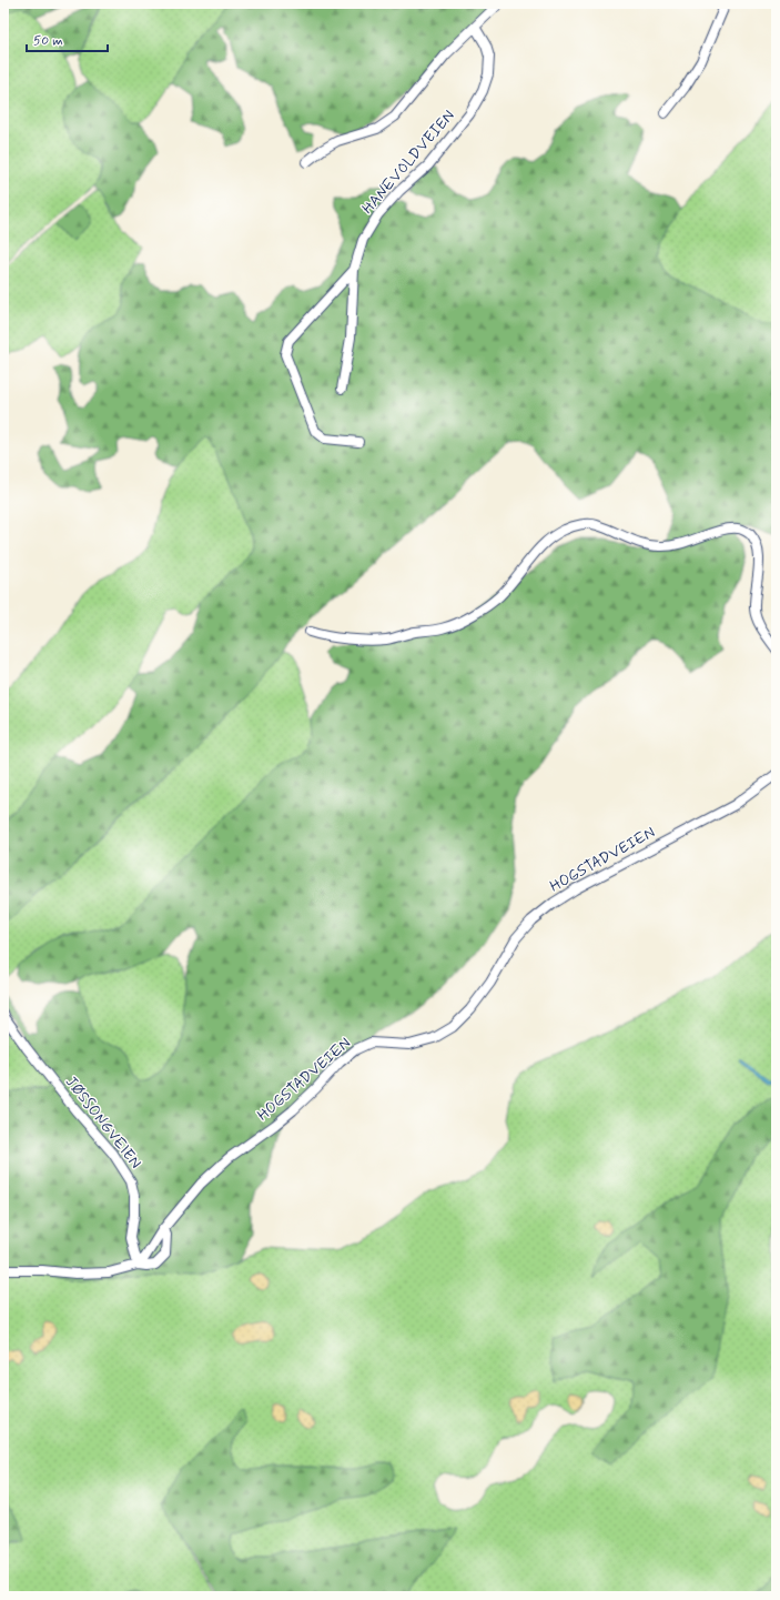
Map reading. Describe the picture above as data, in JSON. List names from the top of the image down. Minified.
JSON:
{"streets":{"street":["HANEVOLDVEIEN","HOGSTADVEIEN","JØSSONGVEIEN"]},"crossings":[["HOGSTADVEIEN","JØSSONGVEIEN"]],"scale_bar":"50 m"}
